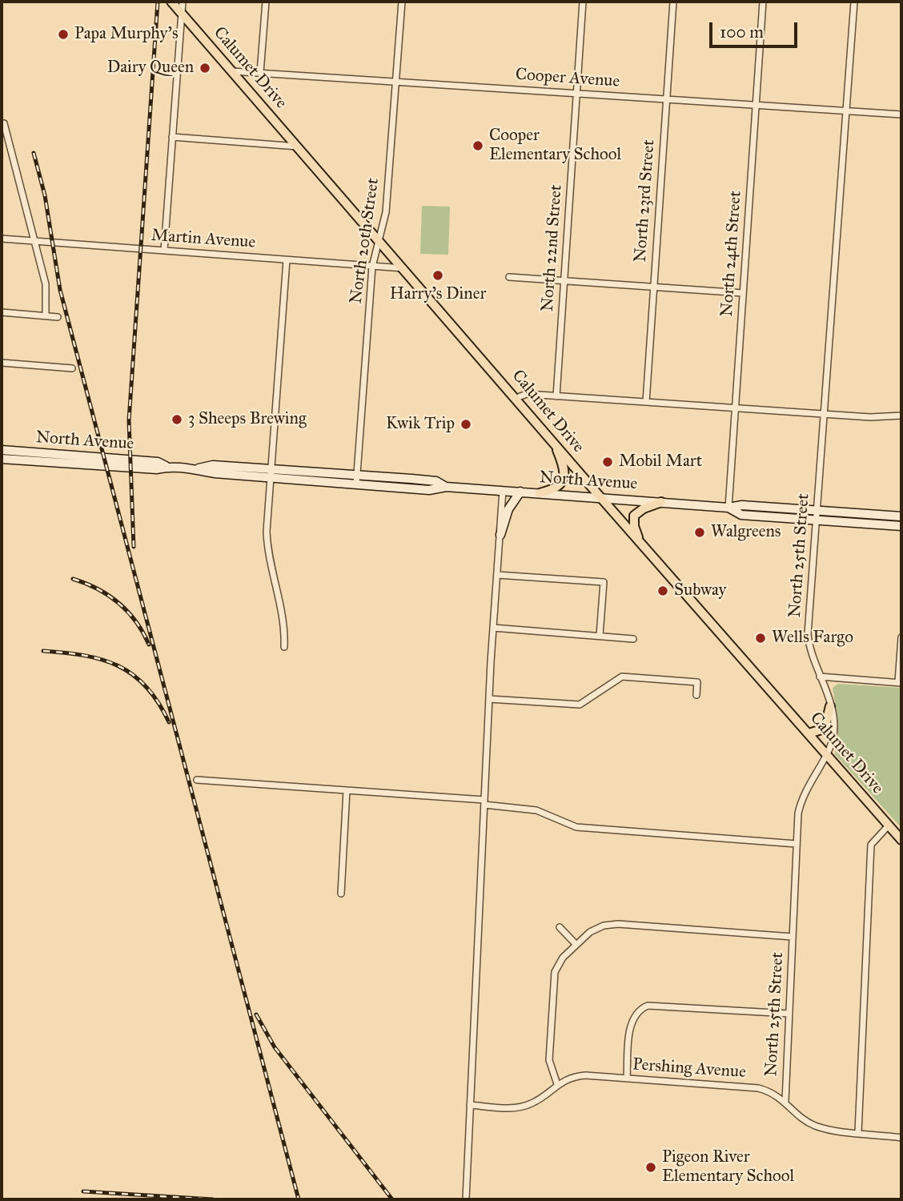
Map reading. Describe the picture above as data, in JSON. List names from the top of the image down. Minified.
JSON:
{"streets":{"main road":["Calumet Drive","North Avenue"],"street":["Cooper Avenue","North 23rd Street","Martin Avenue","North 20th Street","North 22nd Street","North 24th Street","North 25th Street","Pershing Avenue"]},"crossings":[["Calumet Drive","Cooper Avenue"],["Calumet Drive","Martin Avenue"],["Calumet Drive","North 20th Street"],["Calumet Drive","North Avenue"],["Calumet Drive","North 25th Street"],["Cooper Avenue","North 23rd Street"],["Cooper Avenue","North 20th Street"],["Cooper Avenue","North 22nd Street"],["Cooper Avenue","North 24th Street"],["Cooper Avenue","North 25th Street"],["Martin Avenue","North 20th Street"],["North 20th Street","North Avenue"],["North 24th Street","North Avenue"],["North Avenue","North 25th Street"],["North 25th Street","Pershing Avenue"]],"places":["Papa Murphy's","Dairy Queen","Cooper Elementary School","Harry's Diner","3 Sheeps Brewing","Kwik Trip","Mobil Mart","Walgreens","Subway","Wells Fargo","Pigeon River Elementary School"],"scale_bar":"100 m"}
